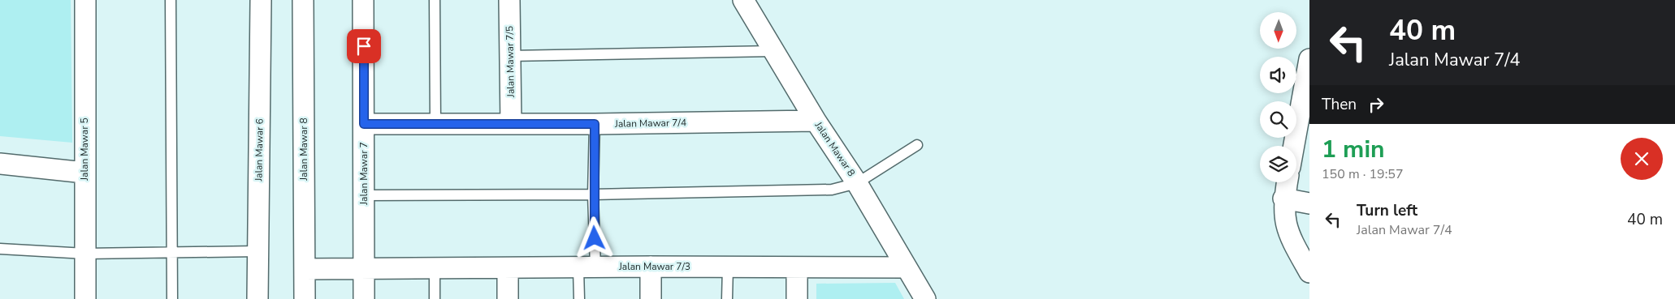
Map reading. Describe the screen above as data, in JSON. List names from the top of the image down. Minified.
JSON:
{"streets":{"street":["Jalan Mawar 7/5","Jalan Mawar 7/4","Jalan Mawar 5","Jalan Mawar 8","Jalan Mawar 6","Jalan Mawar 7","Jalan Mawar 7/3"]},"crossings":[["Jalan Mawar 7/5","Jalan Mawar 7/4"],["Jalan Mawar 7/4","Jalan Mawar 8"],["Jalan Mawar 7/4","Jalan Mawar 7"],["Jalan Mawar 8","Jalan Mawar 7/3"],["Jalan Mawar 7","Jalan Mawar 7/3"]],"north":"bottom","page":{"turn":["40 m","Jalan Mawar 7/4"],"then":"Then","heading":["1 min","150 m · 19:57"],"list":[{"name":"Turn left","note":"Jalan Mawar 7/4","value":"40 m"}]}}
